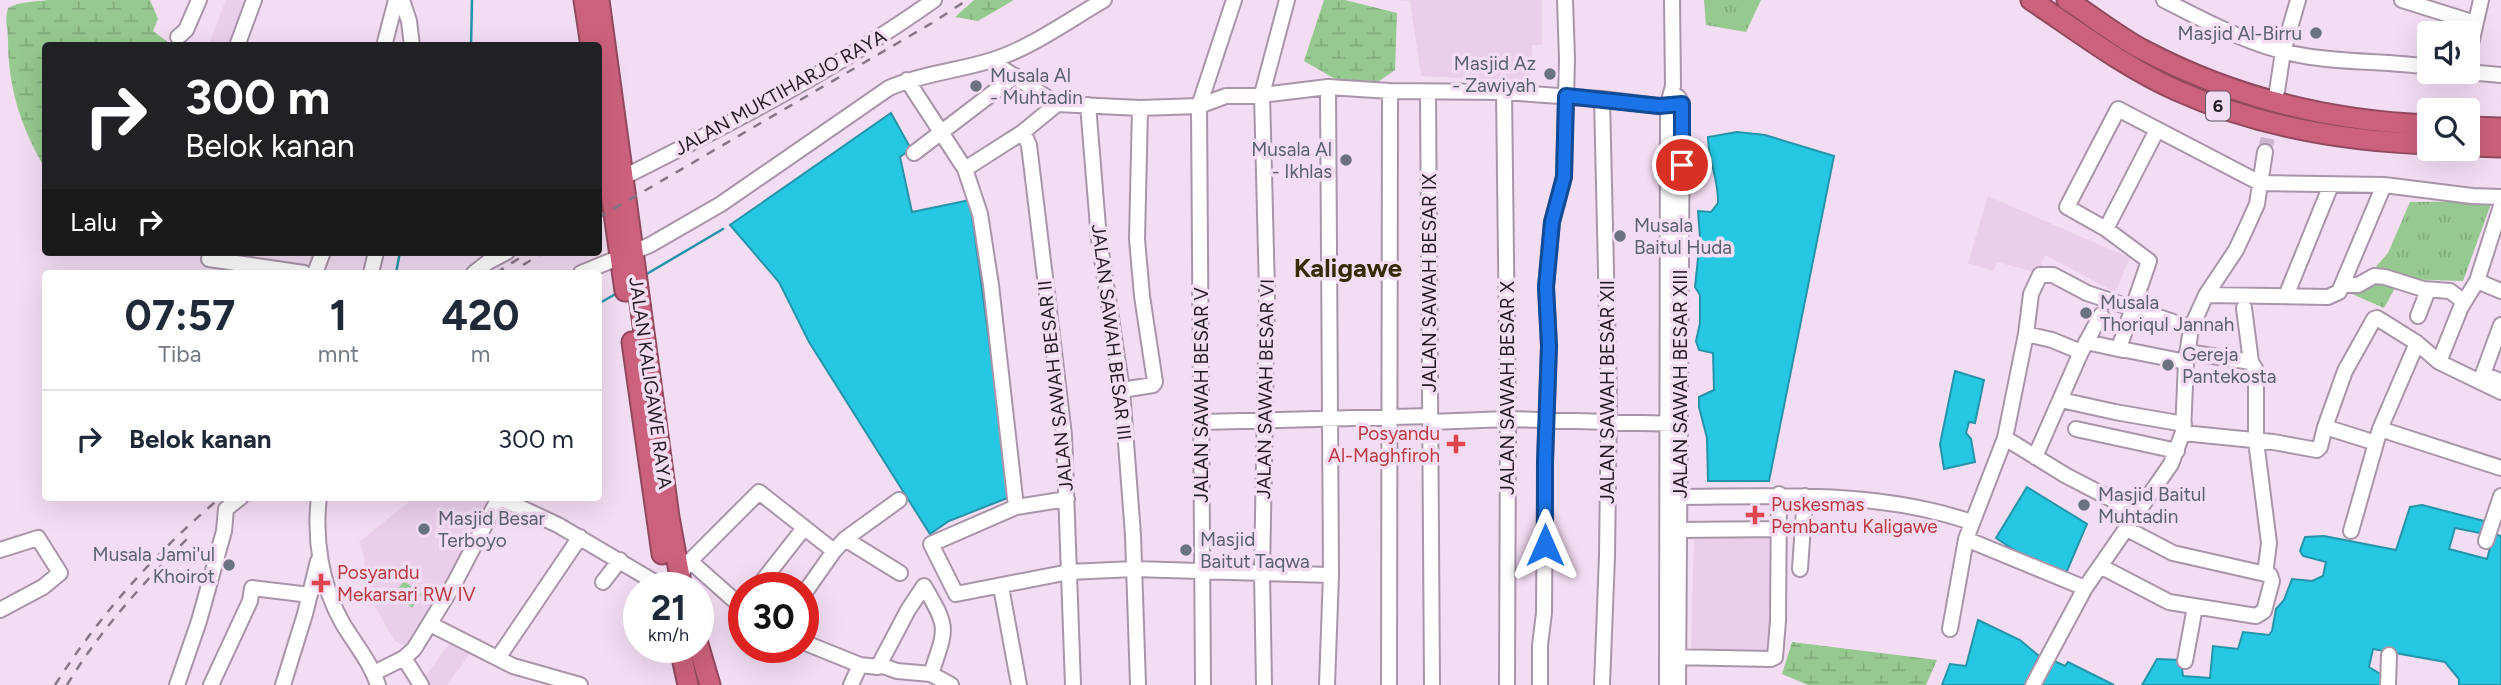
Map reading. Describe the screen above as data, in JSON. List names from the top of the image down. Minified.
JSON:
{"streets":{"highway":["6","JALAN KALIGAWE RAYA"],"street":["JALAN MUKTIHARJO RAYA","JALAN SAWAH BESAR IX","JALAN SAWAH BESAR III","JALAN SAWAH BESAR XIII","JALAN SAWAH BESAR II","JALAN SAWAH BESAR X","JALAN SAWAH BESAR VI","JALAN SAWAH BESAR XII","JALAN SAWAH BESAR V"]},"crossings":[["JALAN MUKTIHARJO RAYA","JALAN KALIGAWE RAYA"]],"districts":["Kaligawe"],"places":{"other":["Masjid Al-Birru","Masjid Az - Zawiyah","Musala Al - Muhtadin","Musala Al - Ikhlas","Musala Baitul Huda","Musala Thoriqul Jannah","Gereja Pantekosta","Masjid Baitul Muhtadin","Masjid Besar Terboyo","Masjid Baitut Taqwa","Musala Jami'ul Khoirot"],"health":["Posyandu Al-Maghfiroh","Puskesmas Pembantu Kaligawe","Posyandu Mekarsari RW IV"]},"page":{"turn":["300 m","Belok kanan"],"then":"Lalu","eta":["07:57","Tiba","1","mnt","420","m"],"list":[{"name":"Belok kanan","value":"300 m"}],"speed":"21 km/h","limit":"30"}}
